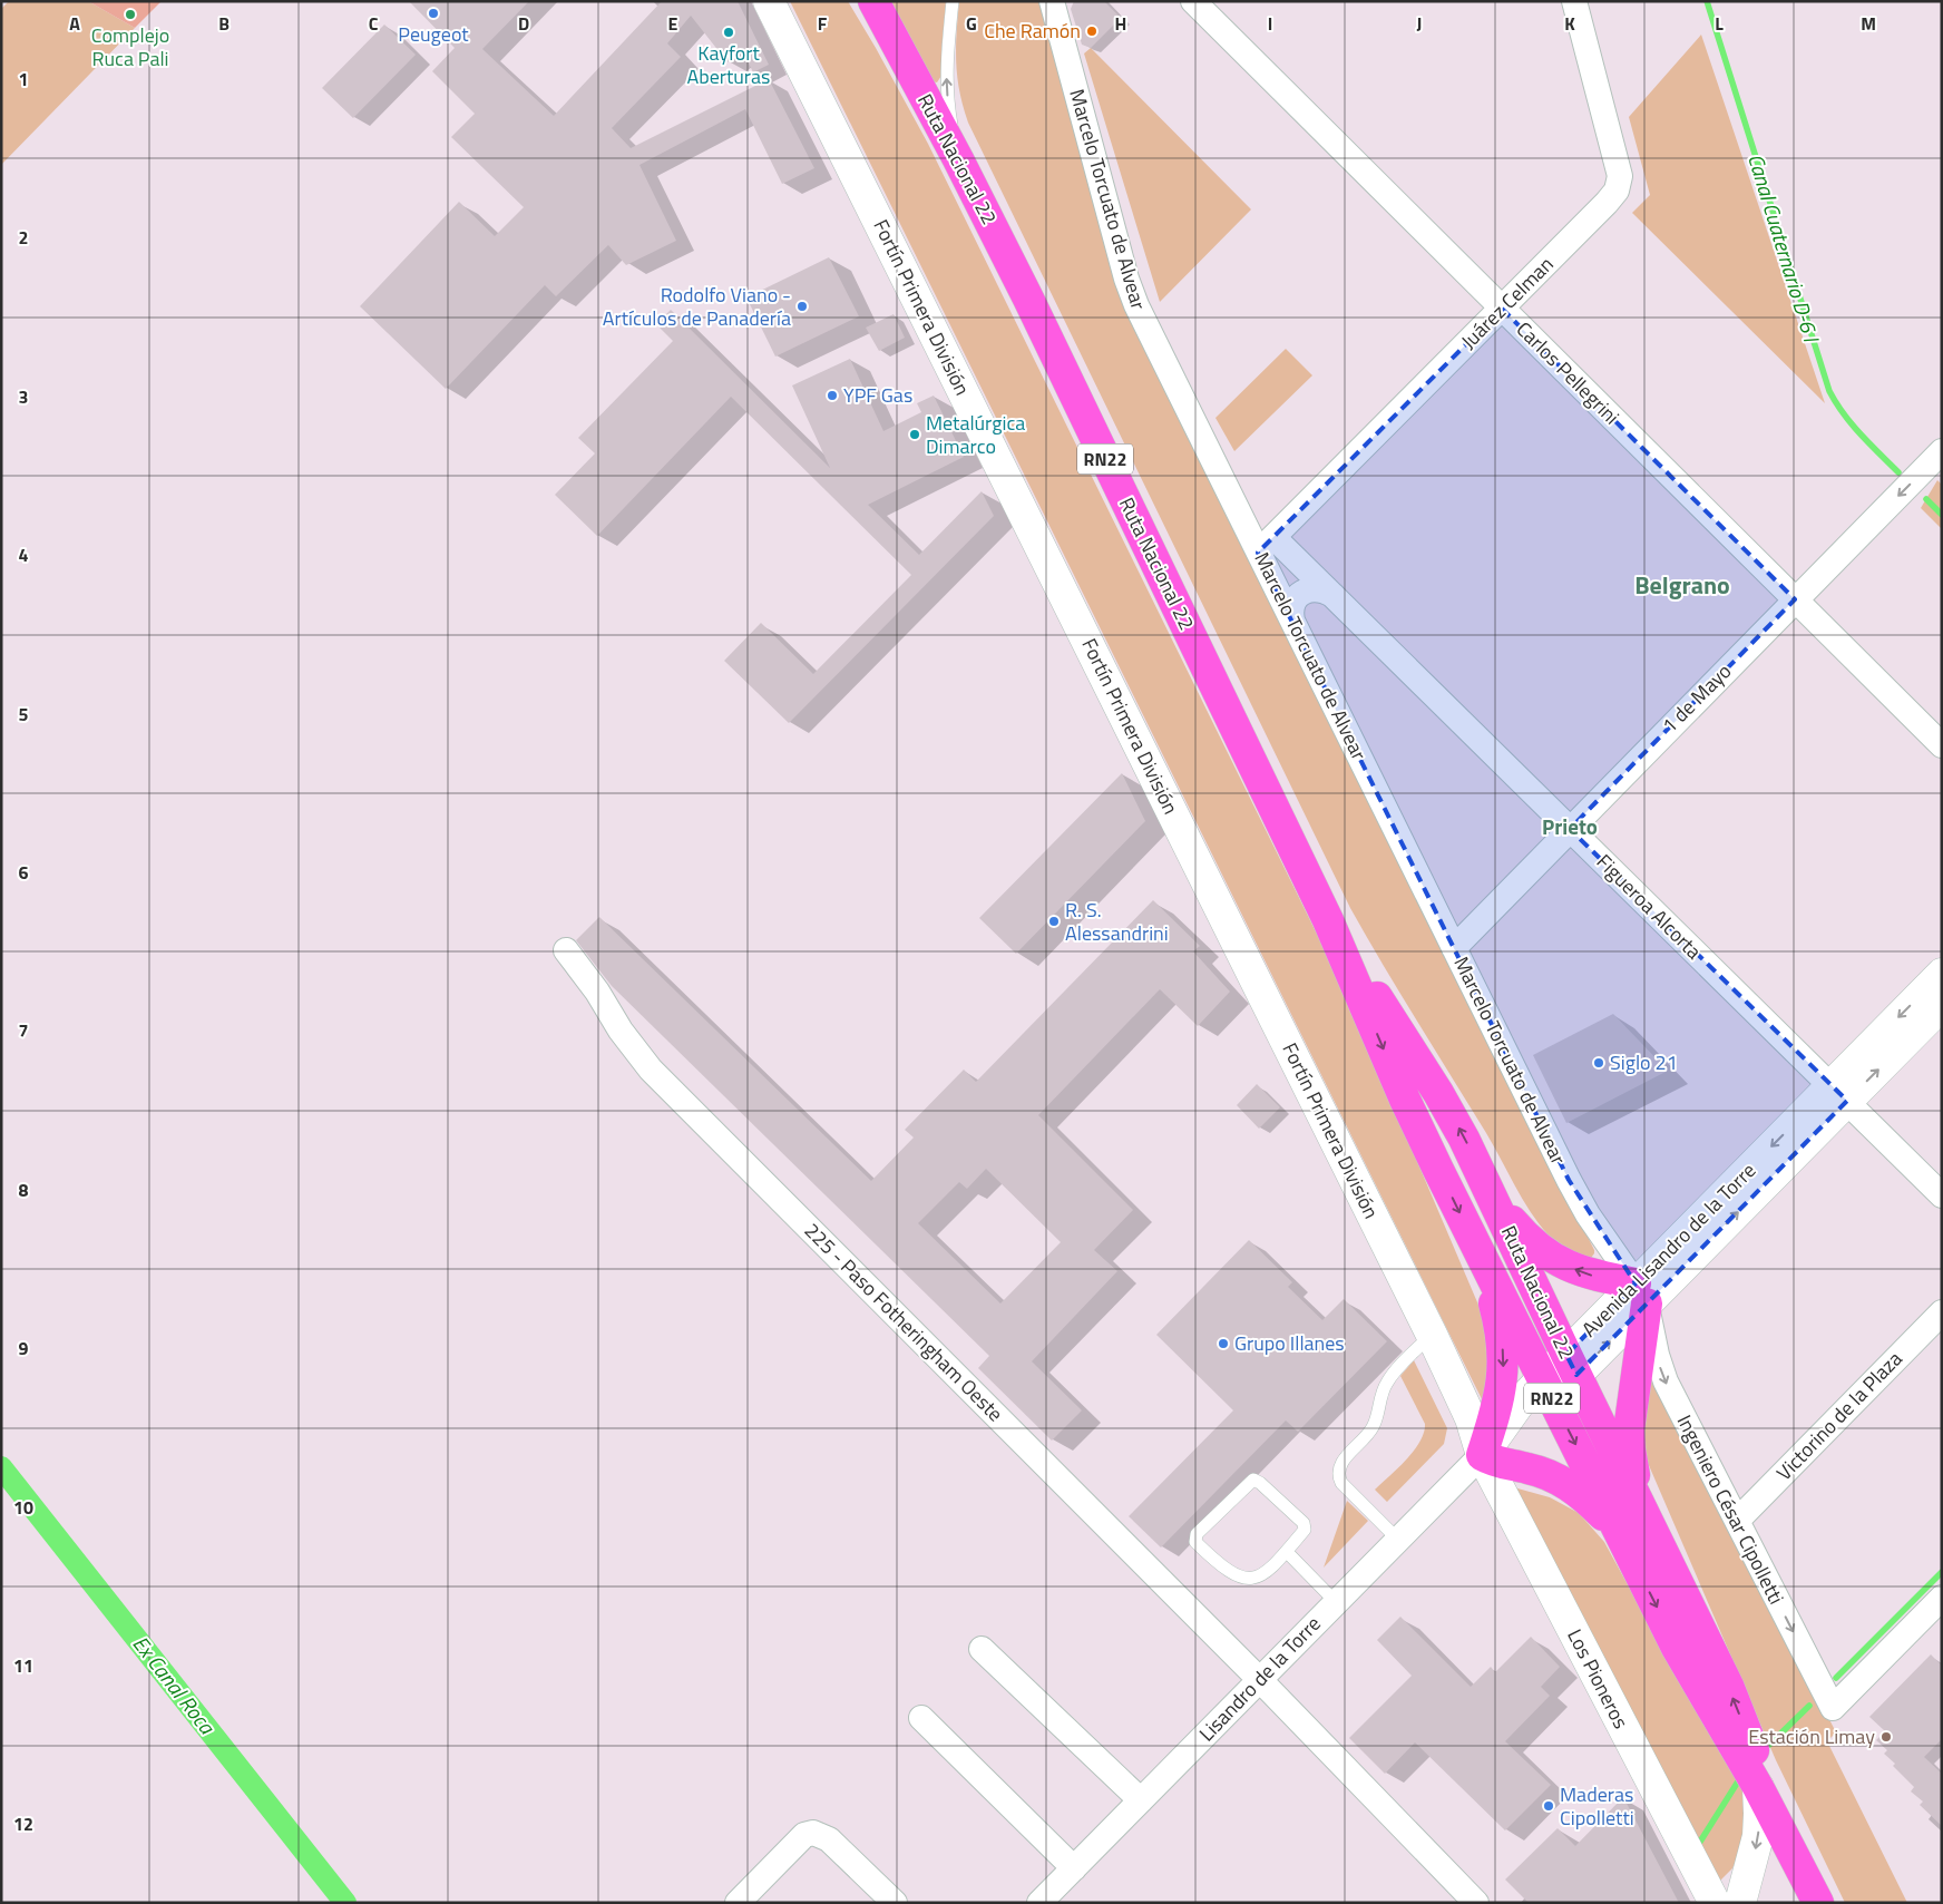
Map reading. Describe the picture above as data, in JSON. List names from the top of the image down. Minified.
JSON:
{"streets":{"highway":["Ruta Nacional 22","RN22"],"street":["Marcelo Torcuato de Alvear","Juárez Celman","Fortín Primera División","Carlos Pellegrini","1 de Mayo","Figueroa Alcorta","Avenida Lisandro de la Torre","225 - Paso Fotheringham Oeste","Victorino de la Plaza","Ingeniero César Cipolletti","Lisandro de la Torre","Los Pioneros"]},"crossings":[["Ruta Nacional 22","Avenida Lisandro de la Torre"],["Marcelo Torcuato de Alvear","Juárez Celman"],["Marcelo Torcuato de Alvear","1 de Mayo"],["Marcelo Torcuato de Alvear","Figueroa Alcorta"],["Marcelo Torcuato de Alvear","Avenida Lisandro de la Torre"],["Marcelo Torcuato de Alvear","Ingeniero César Cipolletti"],["Juárez Celman","Carlos Pellegrini"],["Juárez Celman","Figueroa Alcorta"],["Fortín Primera División","Avenida Lisandro de la Torre"],["Fortín Primera División","Lisandro de la Torre"],["Fortín Primera División","Los Pioneros"],["Carlos Pellegrini","1 de Mayo"],["1 de Mayo","Figueroa Alcorta"],["Figueroa Alcorta","Avenida Lisandro de la Torre"],["Avenida Lisandro de la Torre","Ingeniero César Cipolletti"],["Avenida Lisandro de la Torre","Lisandro de la Torre"],["Avenida Lisandro de la Torre","Los Pioneros"],["225 - Paso Fotheringham Oeste","Lisandro de la Torre"],["Victorino de la Plaza","Ingeniero César Cipolletti"],["Lisandro de la Torre","Los Pioneros"]],"districts":["Belgrano","Prieto"],"water":["Canal Cuaternario D-6 I","Ex Canal Roca"],"places":["Peugeot","Complejo Ruca Pali","Che Ramón","Kayfort Aberturas","Rodolfo Viano - Artículos de Panadería","YPF Gas","Metalúrgica Dimarco","R. S. Alessandrini","Siglo 21","Grupo Illanes","Estación Limay","Maderas Cipolletti"],"grid":{"columns":["A","B","C","D","E","F","G","H","I","J","K","L","M"],"rows":["1","2","3","4","5","6","7","8","9","10","11","12"]}}
